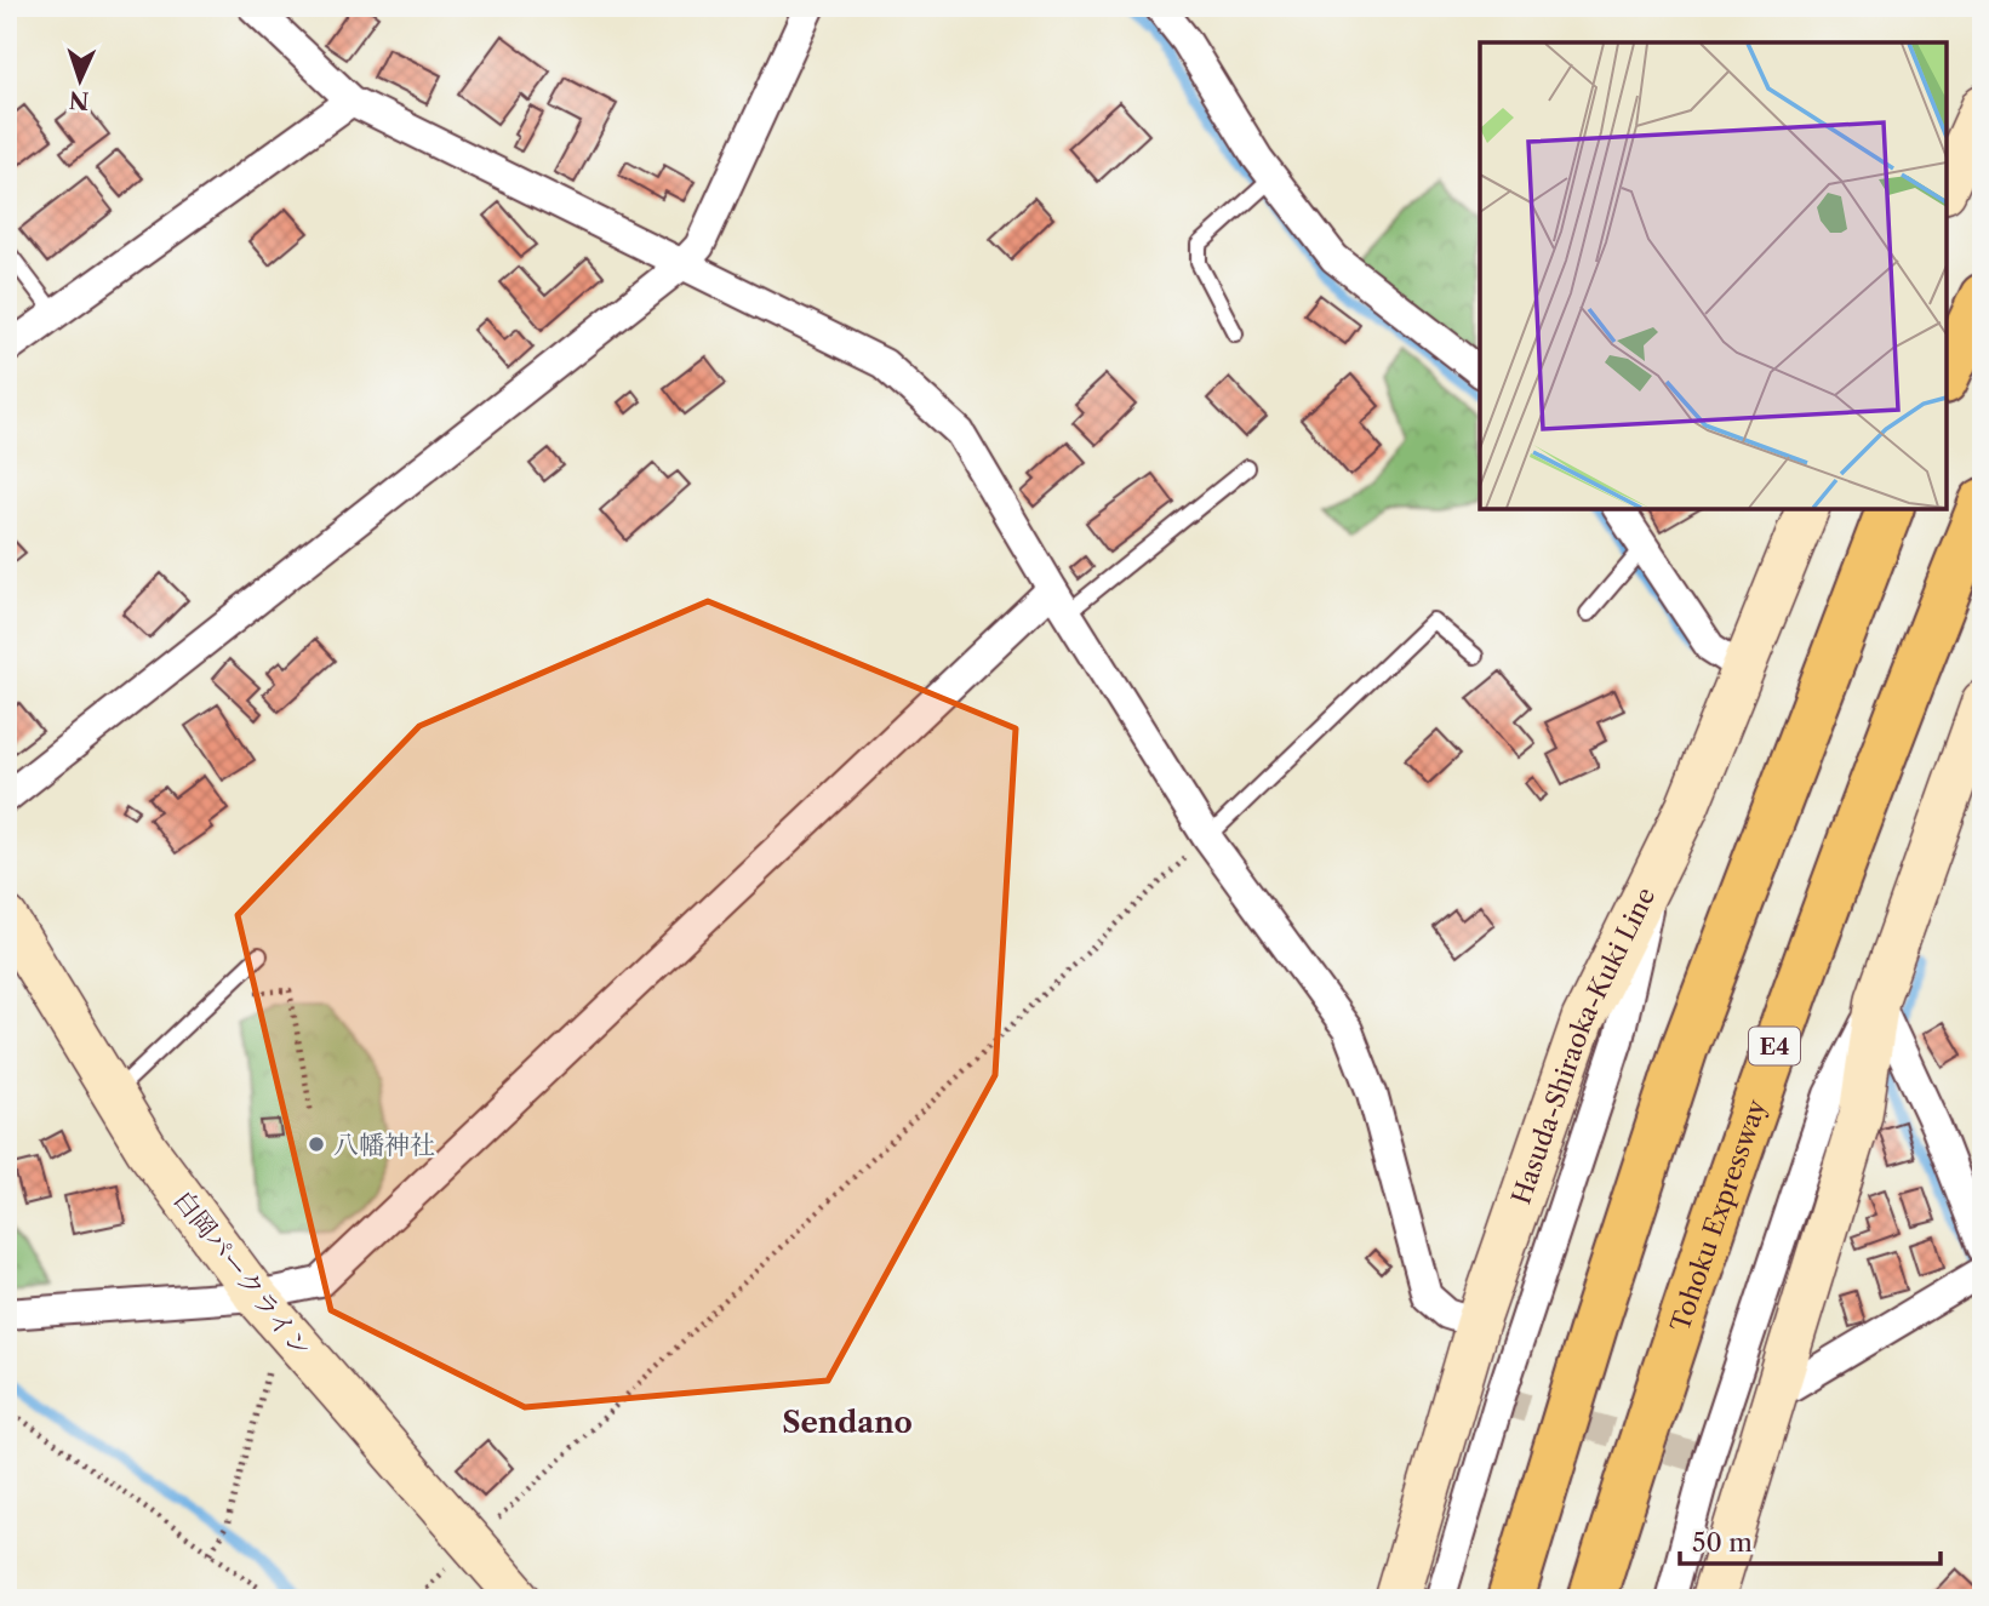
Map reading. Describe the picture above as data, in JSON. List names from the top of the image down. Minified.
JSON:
{"streets":{"highway":["E4","Tohoku Expressway"],"street":["Hasuda-Shiraoka-Kuki Line","白岡パークライン"]},"districts":["Sendano"],"places":["八幡神社"],"scale_bar":"50 m","north":"bottom"}
